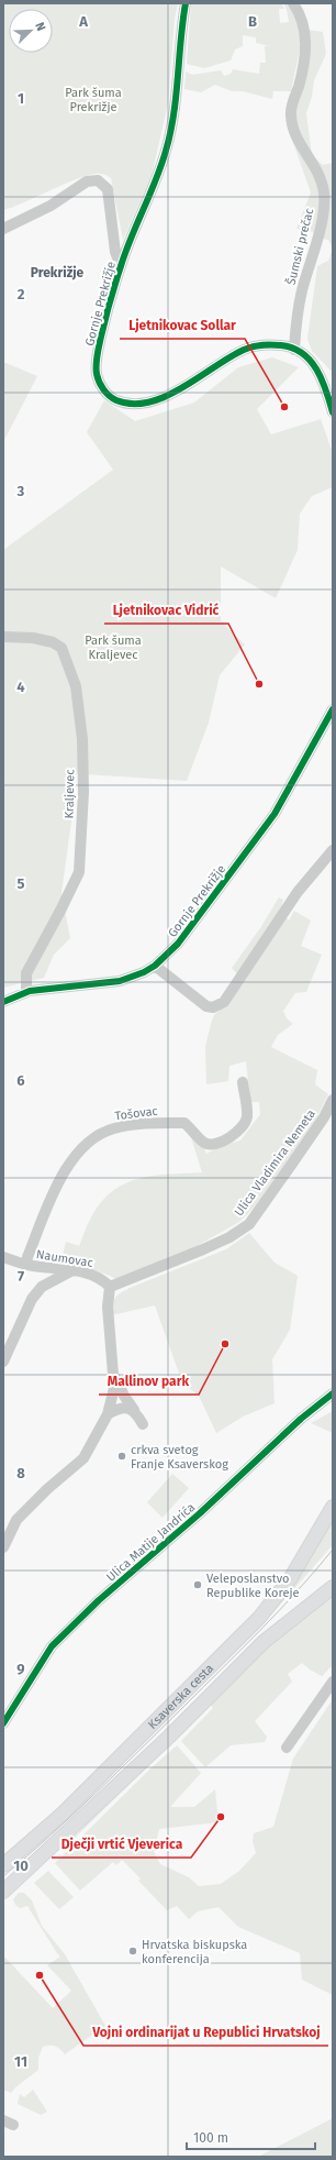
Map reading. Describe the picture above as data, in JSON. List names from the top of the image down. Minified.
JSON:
{"streets":{"main road":["Ksaverska cesta"],"street":["Šumski prečac","Gornje Prekrižje","Kraljevec","Tošovac","Ulica Vladimira Nemeta","Naumovac","Ulica Matije Jandrića"]},"crossings":[["Šumski prečac","Gornje Prekrižje"],["Gornje Prekrižje","Kraljevec"],["Tošovac","Naumovac"],["Ulica Vladimira Nemeta","Naumovac"]],"districts":["Prekrižje"],"parks":["Park šuma Prekrižje","Park šuma Kraljevec"],"places":["Ljetnikovac Sollar","Ljetnikovac Vidrić","Mallinov park","crkva svetog Franje Ksaverskog","Veleposlanstvo Republike Koreje","Dječji vrtić Vjeverica","Hrvatska biskupska konferencija","Vojni ordinarijat u Republici Hrvatskoj"],"scale_bar":"100 m","north":"top right","grid":{"columns":["A","B"],"rows":["1","2","3","4","5","6","7","8","9","10","11"]}}
